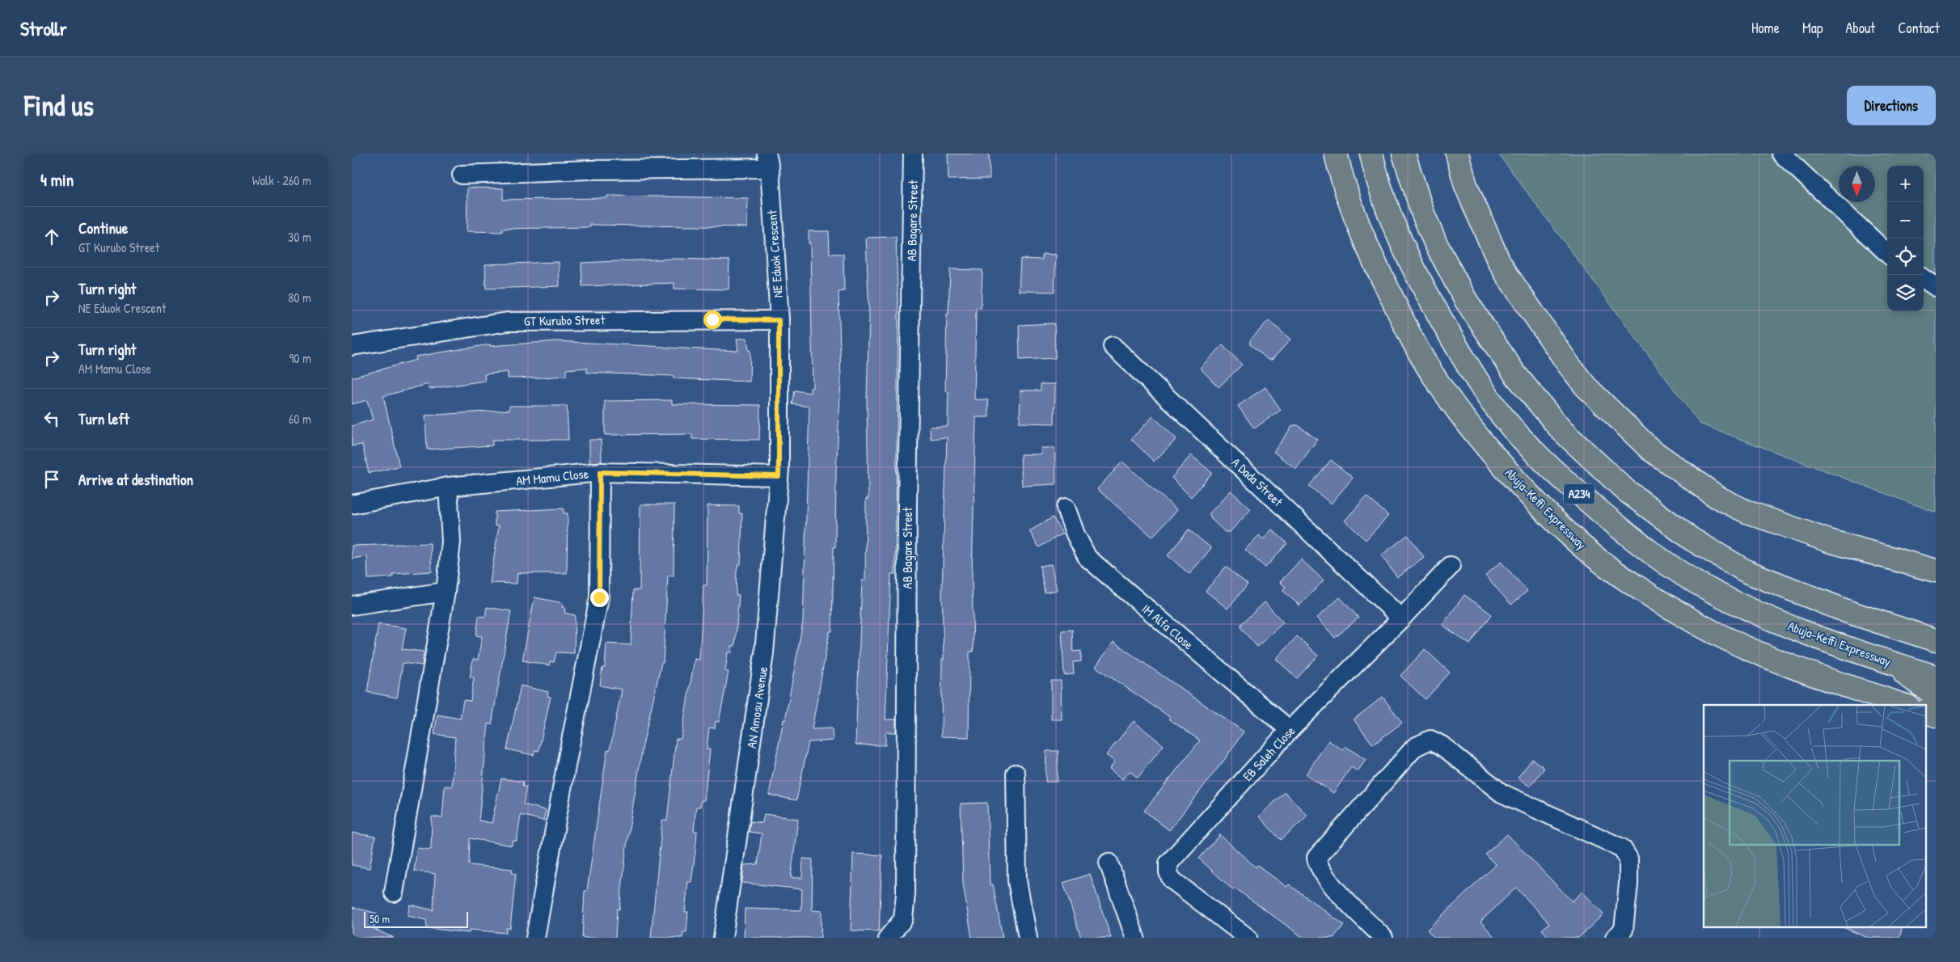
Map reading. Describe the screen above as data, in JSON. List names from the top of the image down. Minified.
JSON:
{"streets":{"highway":["A234","Abuja-Keffi Expressway"],"street":["AB Bagare Street","NE Eduok Crescent","GT Kurubo Street","AM Mamu Close","A Dada Street","IM Alfa Close","AN Amosu Avenue","EB Saleh Close"]},"crossings":[["NE Eduok Crescent","GT Kurubo Street"],["NE Eduok Crescent","AM Mamu Close"],["NE Eduok Crescent","AN Amosu Avenue"],["AM Mamu Close","AN Amosu Avenue"],["A Dada Street","EB Saleh Close"],["IM Alfa Close","EB Saleh Close"]],"scale_bar":"50 m","north":"bottom","page":{"header":"Strollr","nav":["Home","Map","About","Contact"],"buttons":"Directions","title":"Find us","heading":["4 min","Walk · 260 m"],"map_buttons":["+","−"],"list":[["Continue","GT Kurubo Street","30 m"],["Turn right","NE Eduok Crescent","80 m"],["Turn right","AM Mamu Close","90 m"],["Turn left","60 m"],"Arrive at destination"],"scale":"50 m"}}
